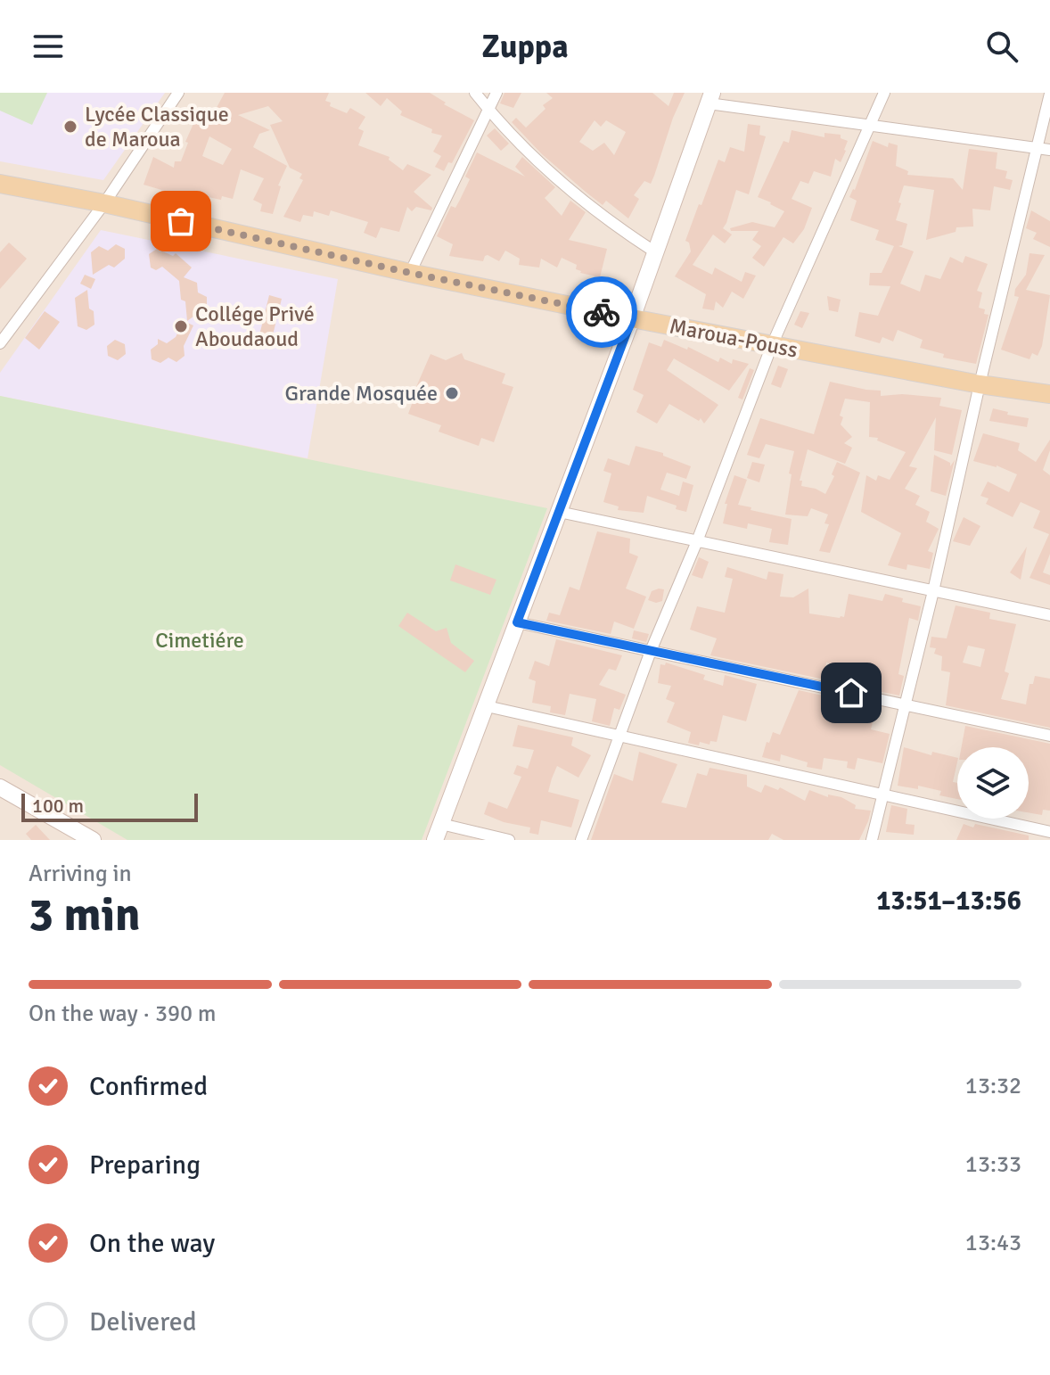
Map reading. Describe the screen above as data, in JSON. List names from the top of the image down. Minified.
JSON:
{"streets":{"main road":["Maroua-Pouss"]},"parks":["Cimetiére"],"places":["Lycée Classique de Maroua","Collége Privé Aboudaoud","Grande Mosquée"],"scale_bar":"100 m","page":{"header":"Zuppa","scale":"100 m","heading":["3 min","Arriving in","13:51–13:56"],"bar":"On the way · 390 m","list":[["Confirmed","13:32"],["Preparing","13:33"],["On the way","13:43"],"Delivered"]}}
